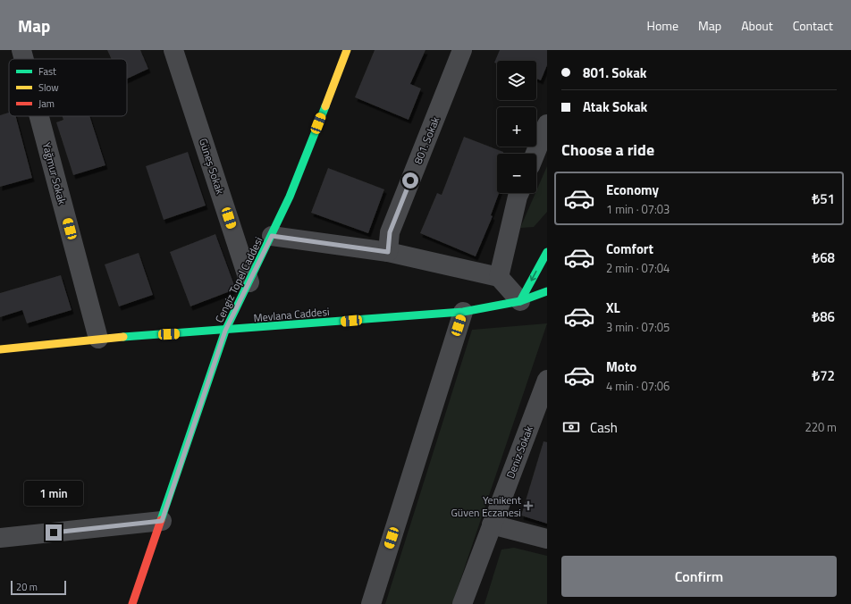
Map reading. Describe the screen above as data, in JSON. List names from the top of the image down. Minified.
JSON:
{"streets":{"street":["801. Sokak","Güneş Sokak","Yağmur Sokak","Cengiz Topel Caddesi","Mevlana Caddesi","Deniz Sokak"]},"crossings":[["Güneş Sokak","Cengiz Topel Caddesi"],["Yağmur Sokak","Mevlana Caddesi"],["Cengiz Topel Caddesi","Mevlana Caddesi"]],"places":{"health":["Yenikent Güven Eczanesi"]},"legend":["Fast","Slow","Jam"],"scale_bar":"20 m","page":{"header":"Map","nav":["Home","Map","About","Contact"],"banner":["801. Sokak","Atak Sokak"],"map_buttons":["+","−"],"heading":"Choose a ride","list":[{"name":"Economy","note":"1 min · 07:03","value":"₺51"},{"name":"Comfort","note":"2 min · 07:04","value":"₺68"},{"name":"XL","note":"3 min · 07:05","value":"₺86"},{"name":"Moto","note":"4 min · 07:06","value":"₺72"}],"pay":["Cash","220 m"],"bubble":"1 min","buttons":"Confirm","scale":"20 m"}}
